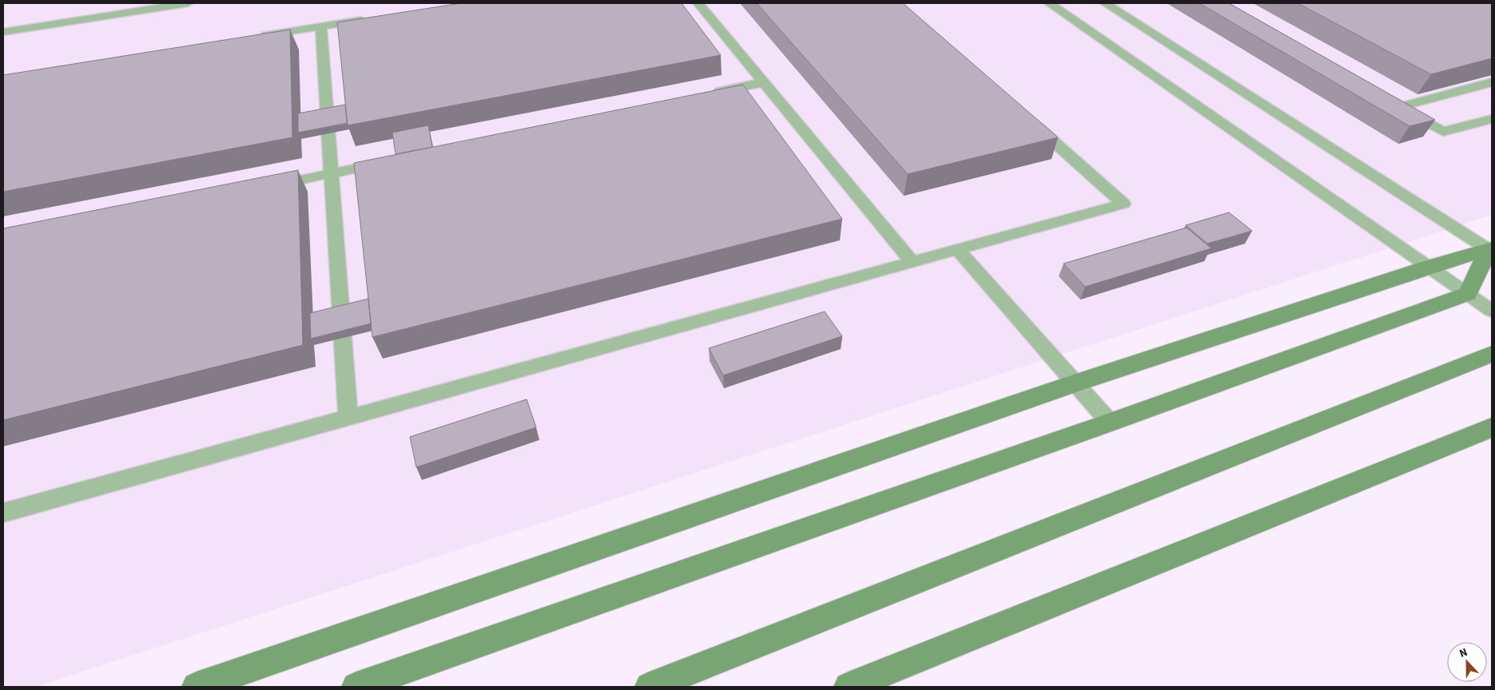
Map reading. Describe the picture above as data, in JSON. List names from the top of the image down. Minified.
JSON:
{"north":"top"}
